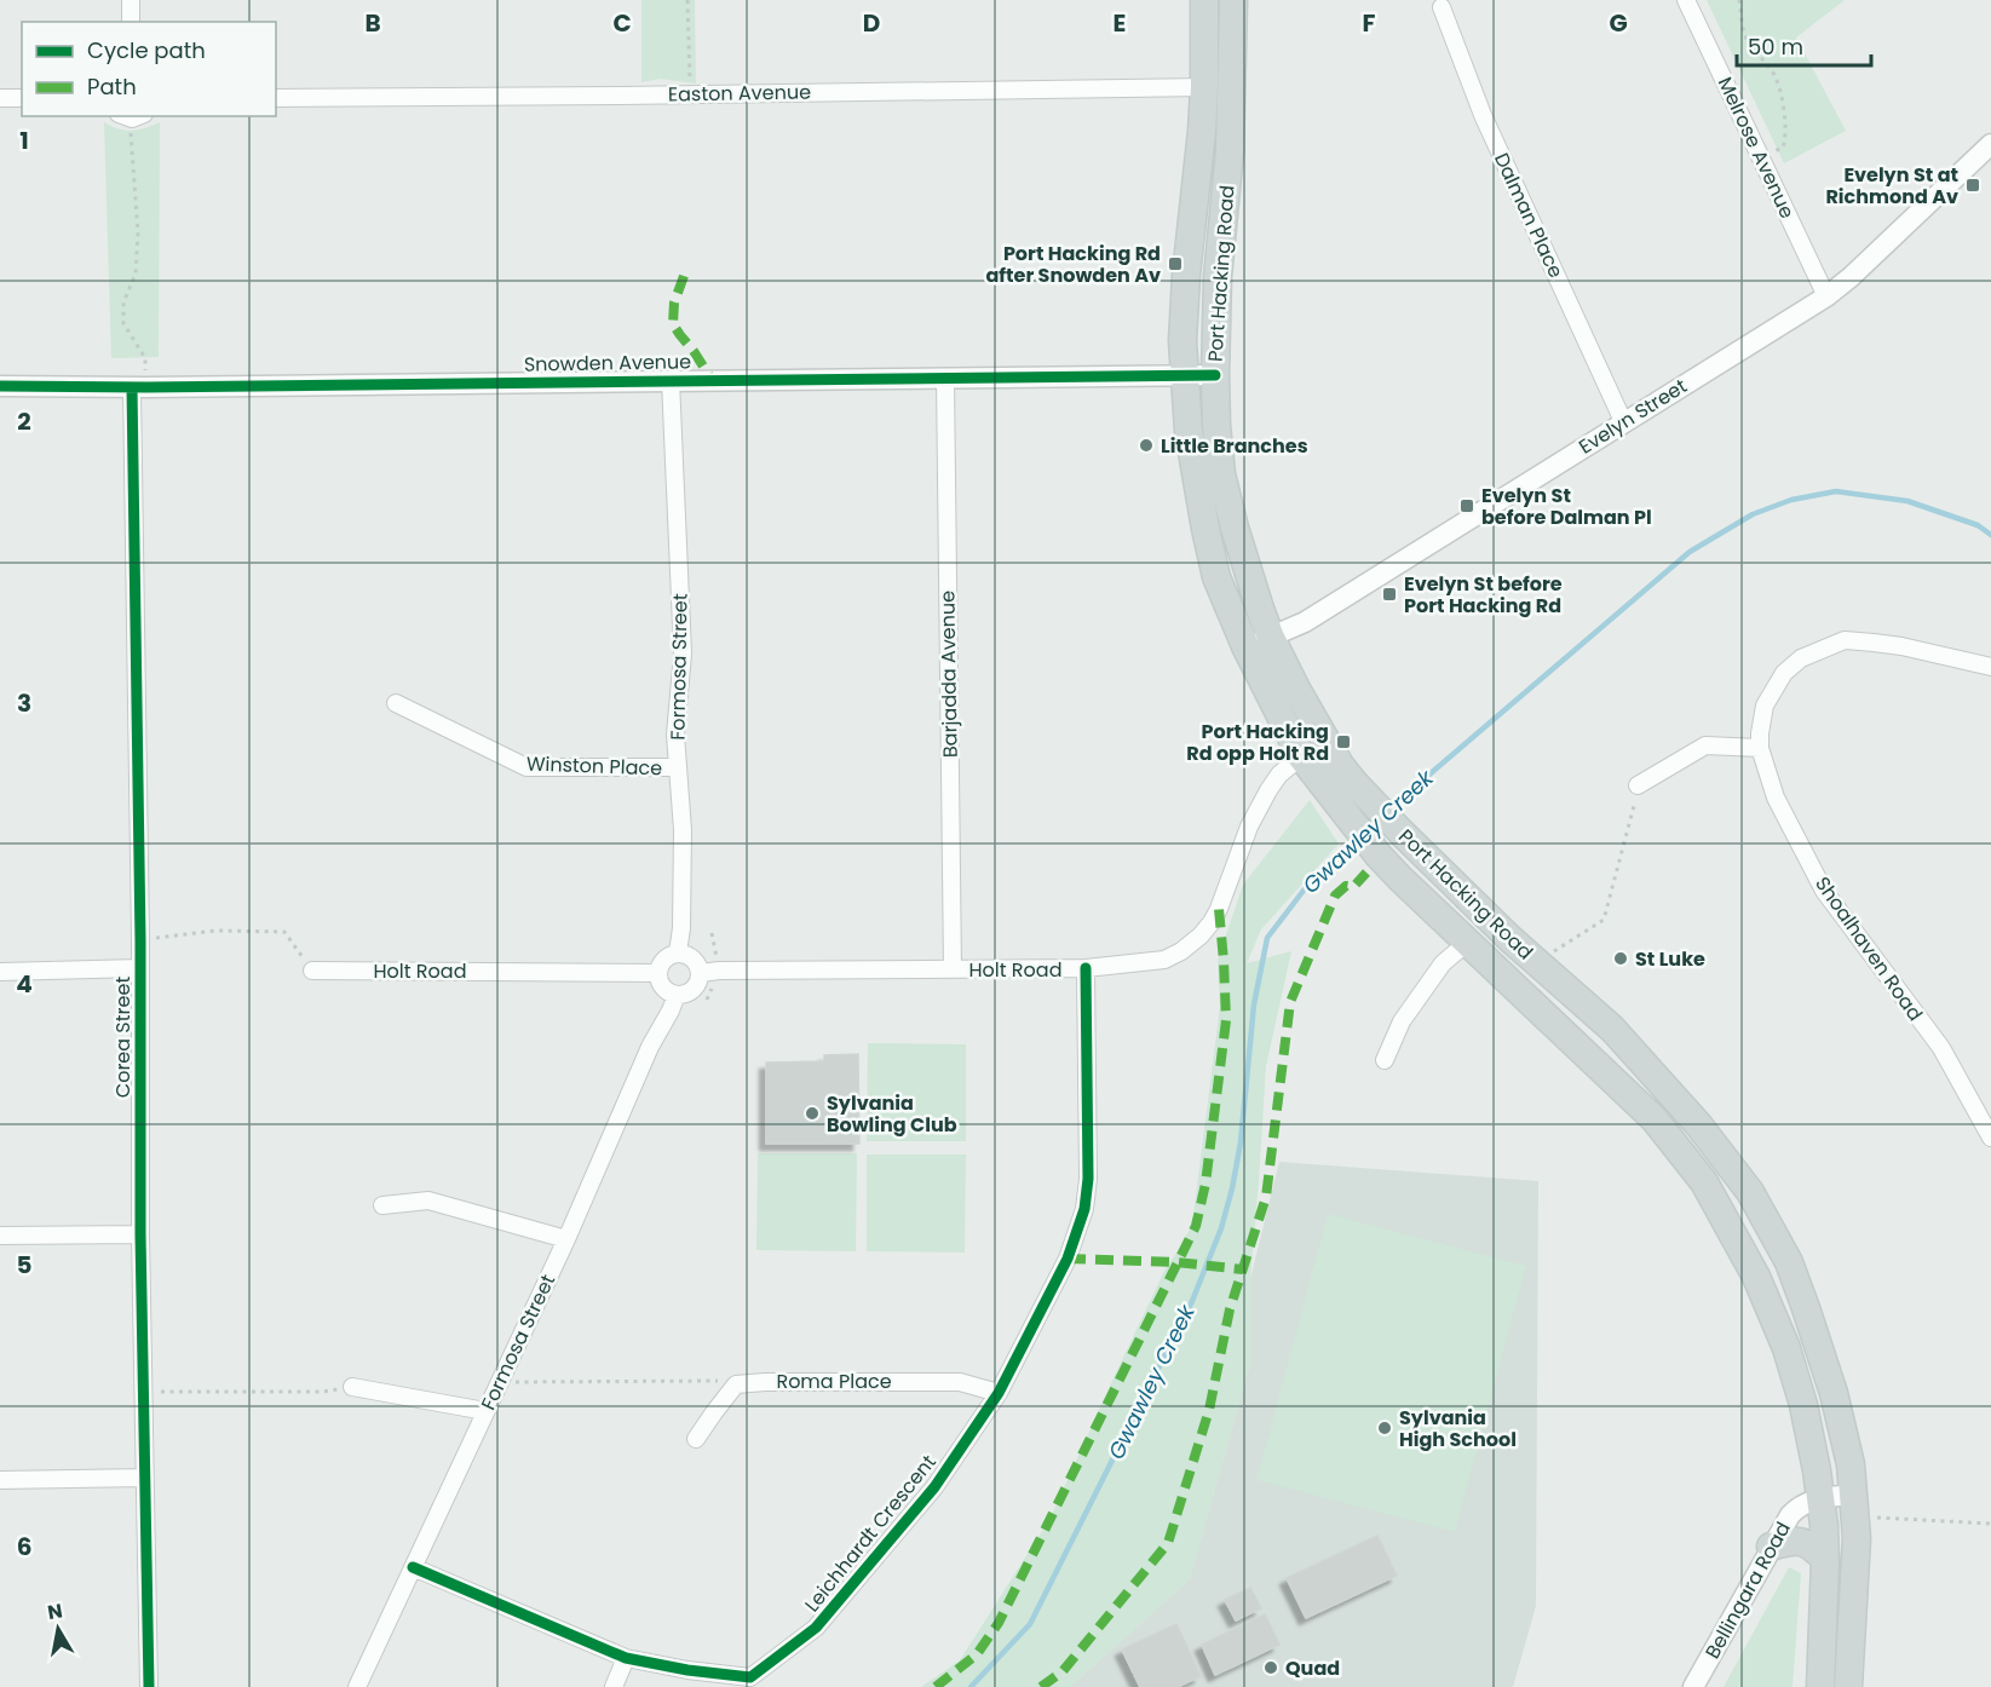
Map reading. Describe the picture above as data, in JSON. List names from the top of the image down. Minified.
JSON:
{"streets":{"main road":["Port Hacking Road"],"street":["Easton Avenue","Melrose Avenue","Dalman Place","Snowden Avenue","Evelyn Street","Formosa Street","Barjadda Avenue","Winston Place","Shoalhaven Road","Holt Road","Corea Street","Roma Place","Leichhardt Crescent","Bellingara Road"]},"crossings":[["Easton Avenue","Port Hacking Road"],["Melrose Avenue","Evelyn Street"],["Dalman Place","Evelyn Street"],["Port Hacking Road","Snowden Avenue"],["Port Hacking Road","Evelyn Street"],["Port Hacking Road","Holt Road"],["Port Hacking Road","Bellingara Road"],["Snowden Avenue","Formosa Street"],["Snowden Avenue","Barjadda Avenue"],["Snowden Avenue","Corea Street"],["Formosa Street","Winston Place"],["Formosa Street","Holt Road"],["Formosa Street","Leichhardt Crescent"],["Barjadda Avenue","Holt Road"],["Holt Road","Leichhardt Crescent"],["Roma Place","Leichhardt Crescent"]],"water":["Gwawley Creek"],"places":{"transit":["Evelyn St at Richmond Av","Port Hacking Rd after Snowden Av","Evelyn St before Dalman Pl","Evelyn St before Port Hacking Rd","Port Hacking Rd opp Holt Rd"],"other":["Little Branches","St Luke","Sylvania Bowling Club","Sylvania High School","Quad"]},"legend":["Cycle path","Path"],"scale_bar":"50 m","north":"top","grid":{"columns":["B","C","D","E","F","G"],"rows":["1","2","3","4","5","6"]}}
